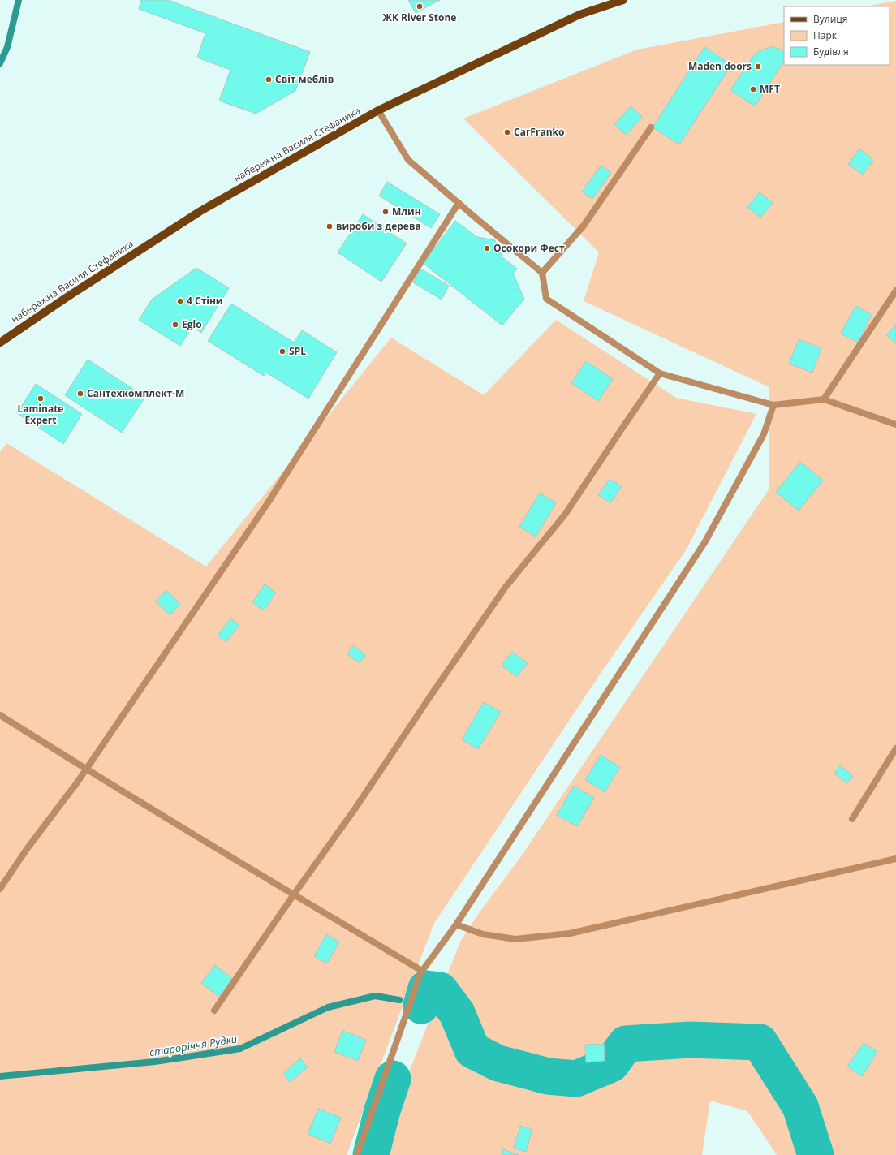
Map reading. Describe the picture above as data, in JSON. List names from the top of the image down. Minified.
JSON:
{"streets":{"main road":["набережна Василя Стефаника"]},"water":["староріччя Рудки"],"places":["ЖК River Stone","Maden doors","Світ меблів","MFT","CarFranko","Млин","вироби з дерева","Осокори Фест","4 Стіни","Eglo","SPL","Сантехкомплект-М","Laminate Expert"],"legend":["Вулиця","Парк","Будівля"]}
